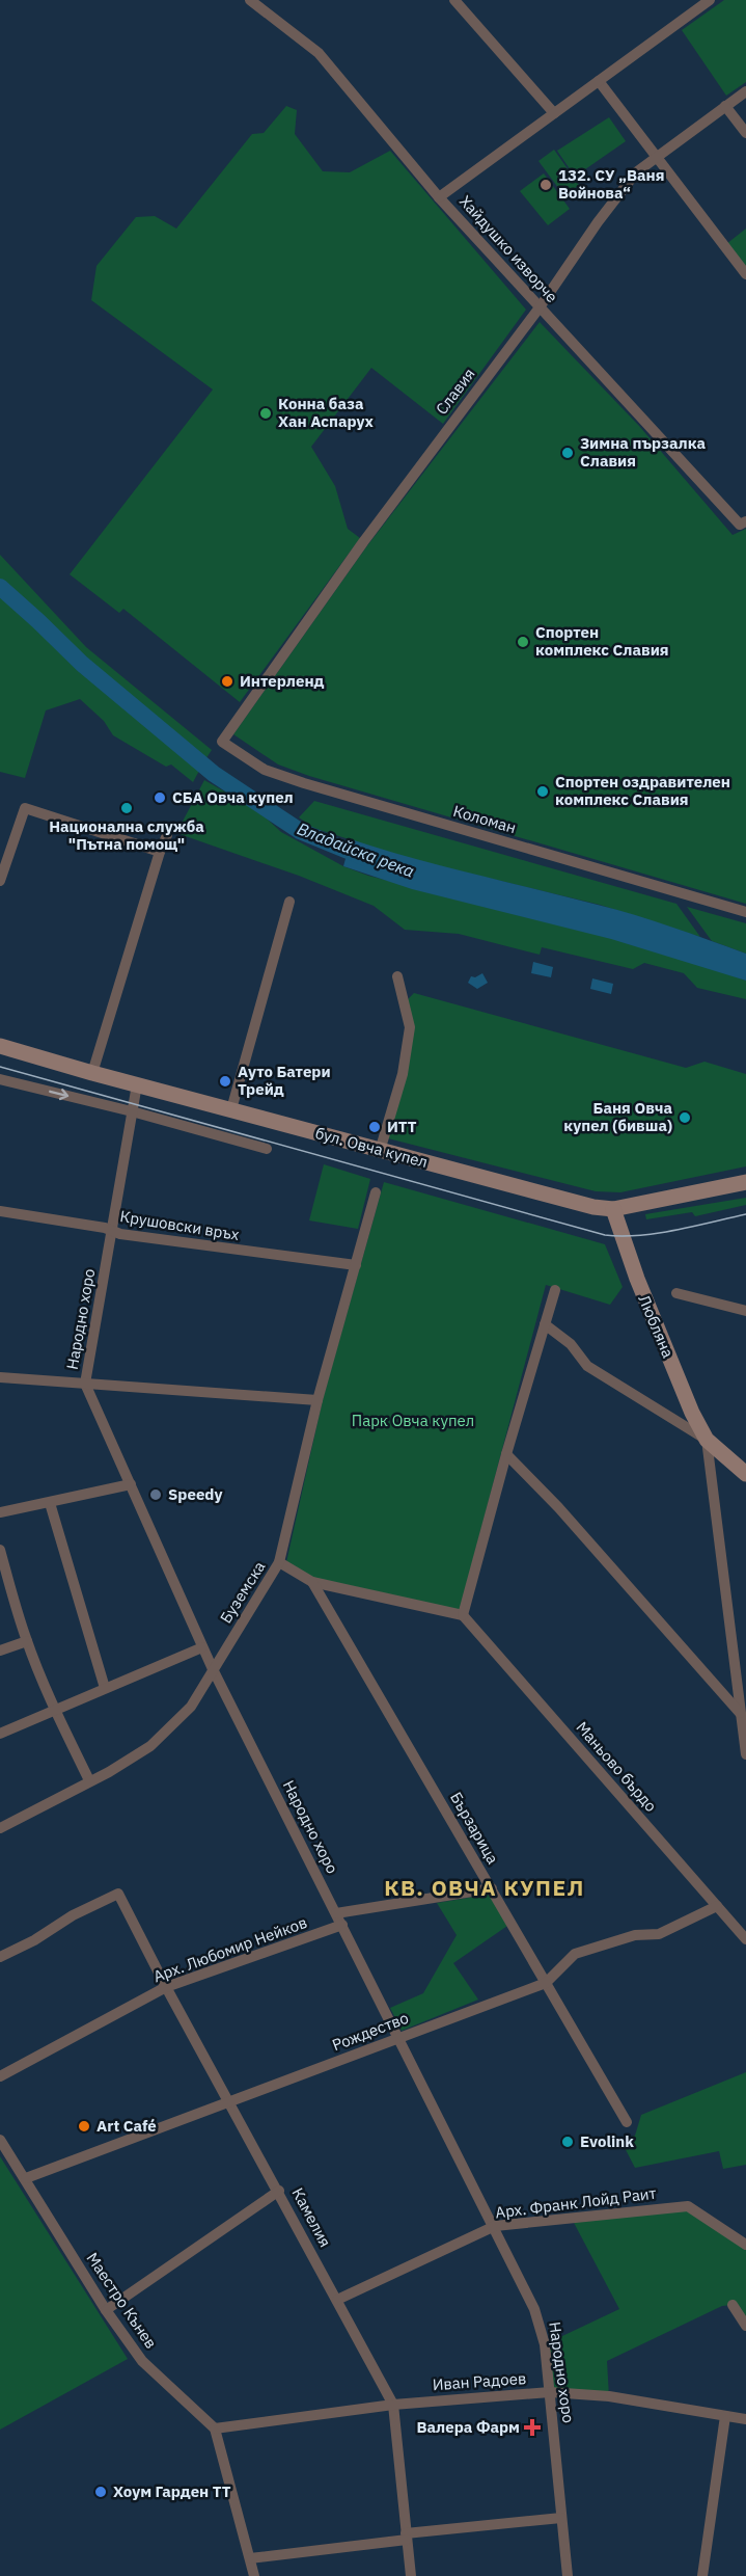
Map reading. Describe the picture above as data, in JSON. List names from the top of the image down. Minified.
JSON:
{"streets":{"main road":["бул. Овча купел","Любляна"],"street":["Хайдушко изворче","Славия","Коломан","Крушовски връх","Народно хоро","Буземска","Маньово бърдо","Бързарица","Арх. Любомир Нейков","Рождество","Арх. Франк Лойд Раит","Камелия","Маестро Кънев","Иван Радоев"]},"crossings":[["Хайдушко изворче","Славия"],["Славия","Коломан"],["бул. Овча купел","Народно хоро"],["бул. Овча купел","Любляна"],["Крушовски връх","Народно хоро"],["Крушовски връх","Буземска"],["Народно хоро","Буземска"],["Народно хоро","Арх. Любомир Нейков"],["Народно хоро","Рождество"],["Народно хоро","Арх. Франк Лойд Раит"],["Народно хоро","Иван Радоев"],["Маньово бърдо","Рождество"],["Бързарица","Рождество"],["Арх. Любомир Нейков","Камелия"],["Рождество","Камелия"],["Рождество","Маестро Кънев"],["Арх. Франк Лойд Раит","Камелия"],["Камелия","Иван Радоев"],["Маестро Кънев","Иван Радоев"]],"districts":["КВ. ОВЧА КУПЕЛ"],"water":["Владайска река"],"parks":["Парк Овча купел"],"places":{"other":["132. СУ „Ваня Войнова“","Конна база Хан Аспарух","Зимна пързалка Славия","Спортен комплекс Славия","Интерленд","Спортен оздравителен комплекс Славия","СБА Овча купел","Национална служба \"Пътна помощ\"","Ауто Батери Трейд","Баня Овча купел (бивша)","ИТТ","Speedy","Art Café","Evolink","Хоум Гарден ТТ"],"health":["Валера Фарм"]}}
